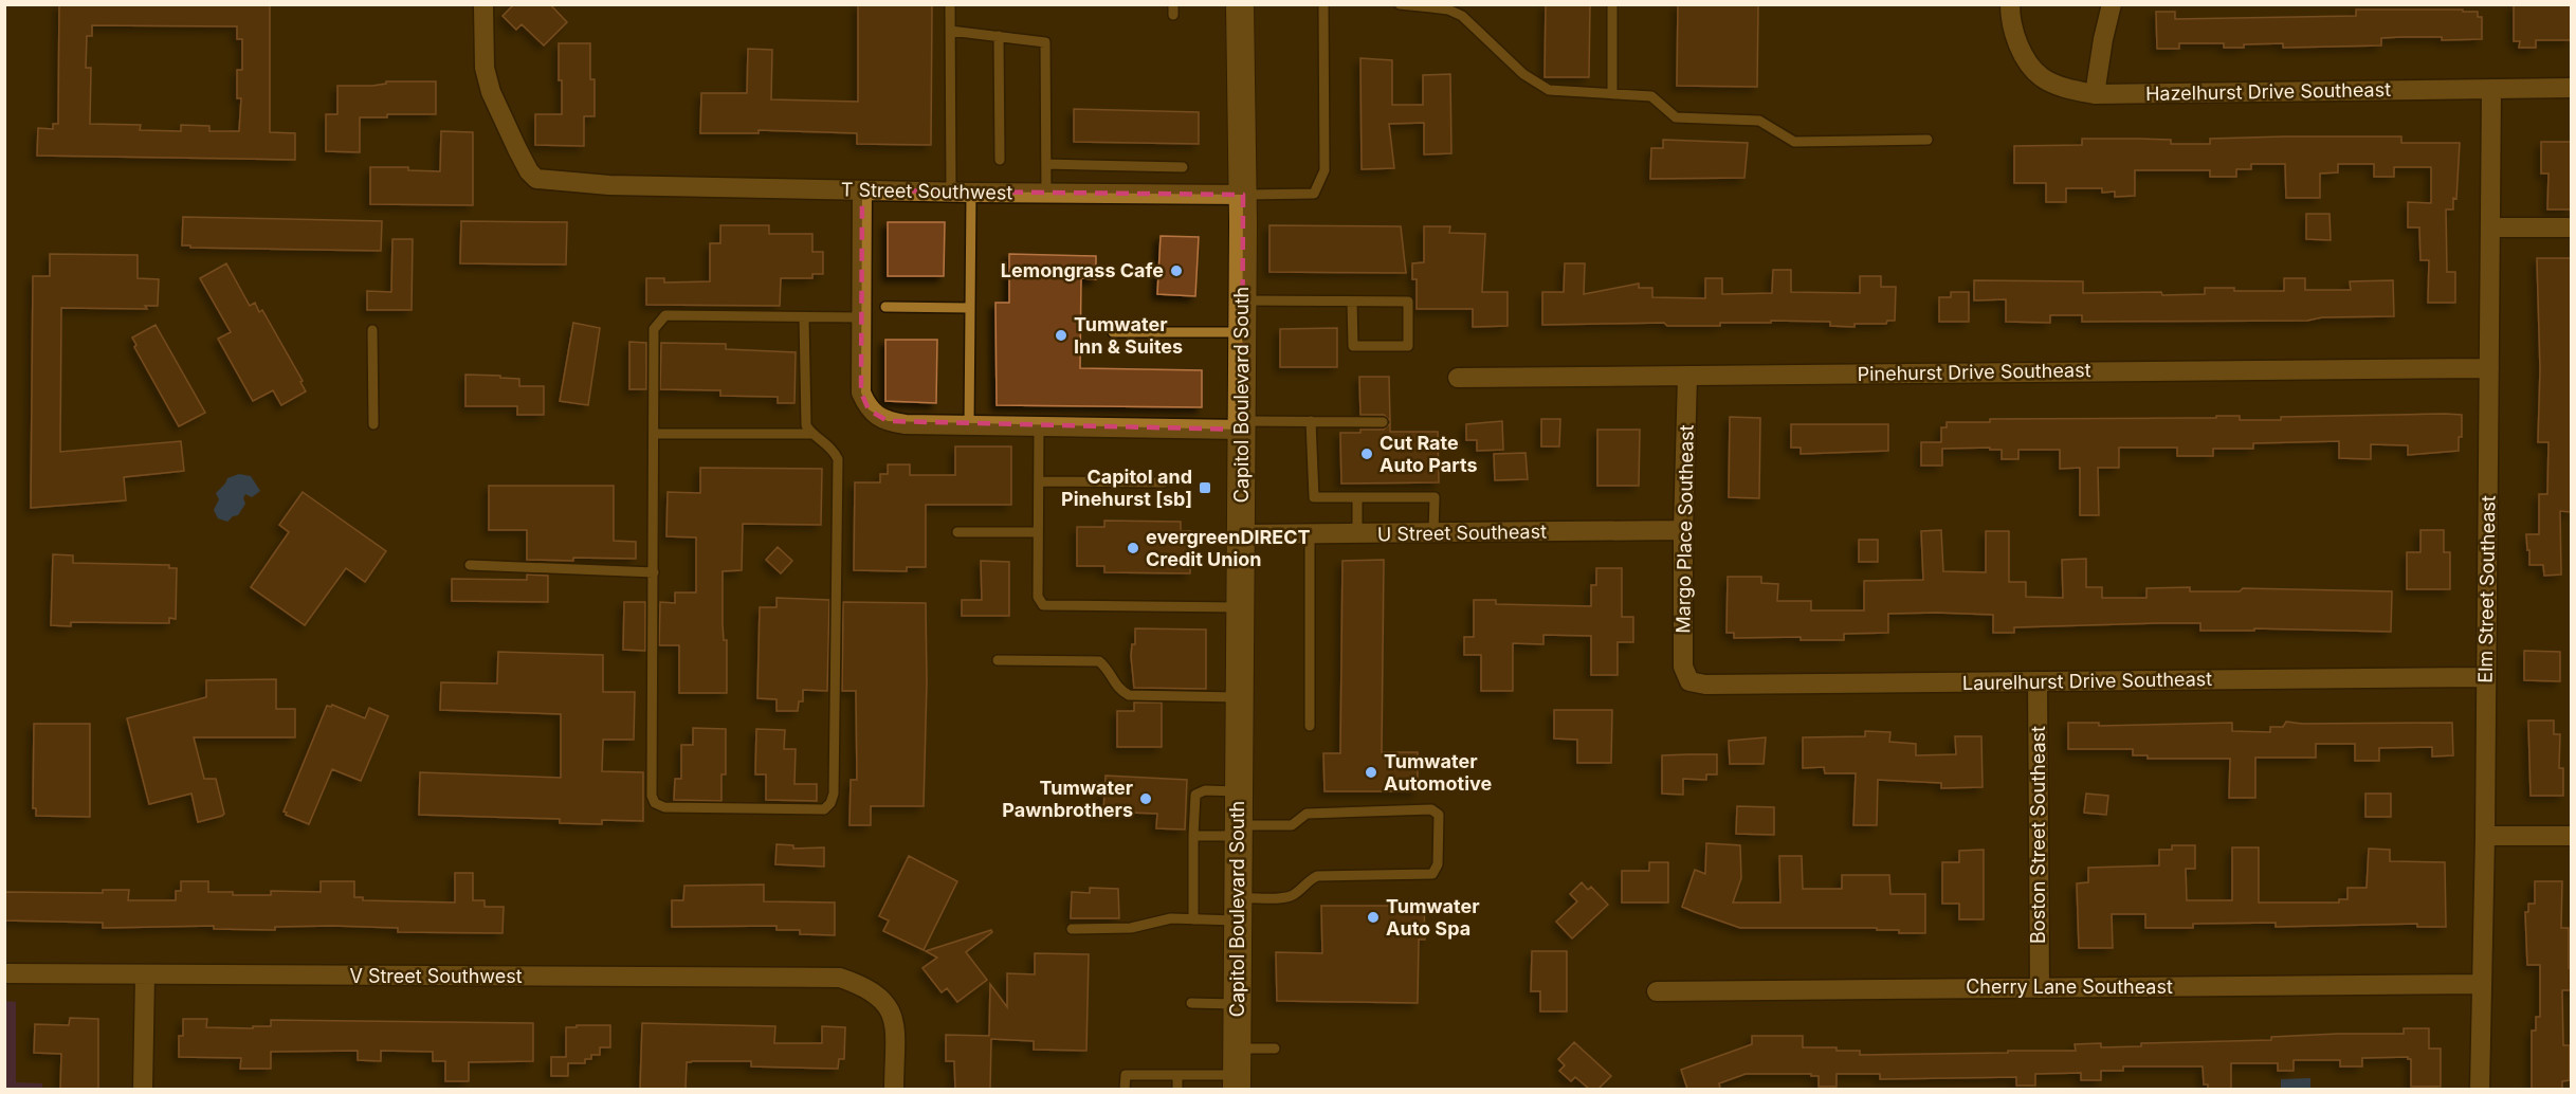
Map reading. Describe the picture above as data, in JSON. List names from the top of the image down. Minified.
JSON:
{"streets":{"main road":["Capitol Boulevard South"],"street":["Hazelhurst Drive Southeast","T Street Southwest","Pinehurst Drive Southeast","Margo Place Southeast","U Street Southeast","Elm Street Southeast","Laurelhurst Drive Southeast","Boston Street Southeast","V Street Southwest","Cherry Lane Southeast"]},"crossings":[["Hazelhurst Drive Southeast","Elm Street Southeast"],["T Street Southwest","Capitol Boulevard South"],["Pinehurst Drive Southeast","Margo Place Southeast"],["Pinehurst Drive Southeast","Elm Street Southeast"],["Capitol Boulevard South","U Street Southeast"],["Margo Place Southeast","U Street Southeast"],["Margo Place Southeast","Laurelhurst Drive Southeast"],["Elm Street Southeast","Laurelhurst Drive Southeast"],["Elm Street Southeast","Cherry Lane Southeast"],["Laurelhurst Drive Southeast","Boston Street Southeast"],["Boston Street Southeast","Cherry Lane Southeast"]],"places":{"other":["Lemongrass Cafe","Tumwater Inn & Suites","Cut Rate Auto Parts","evergreenDIRECT Credit Union","Tumwater Automotive","Tumwater Pawnbrothers","Tumwater Auto Spa"],"transit":["Capitol and Pinehurst [sb]"]}}
